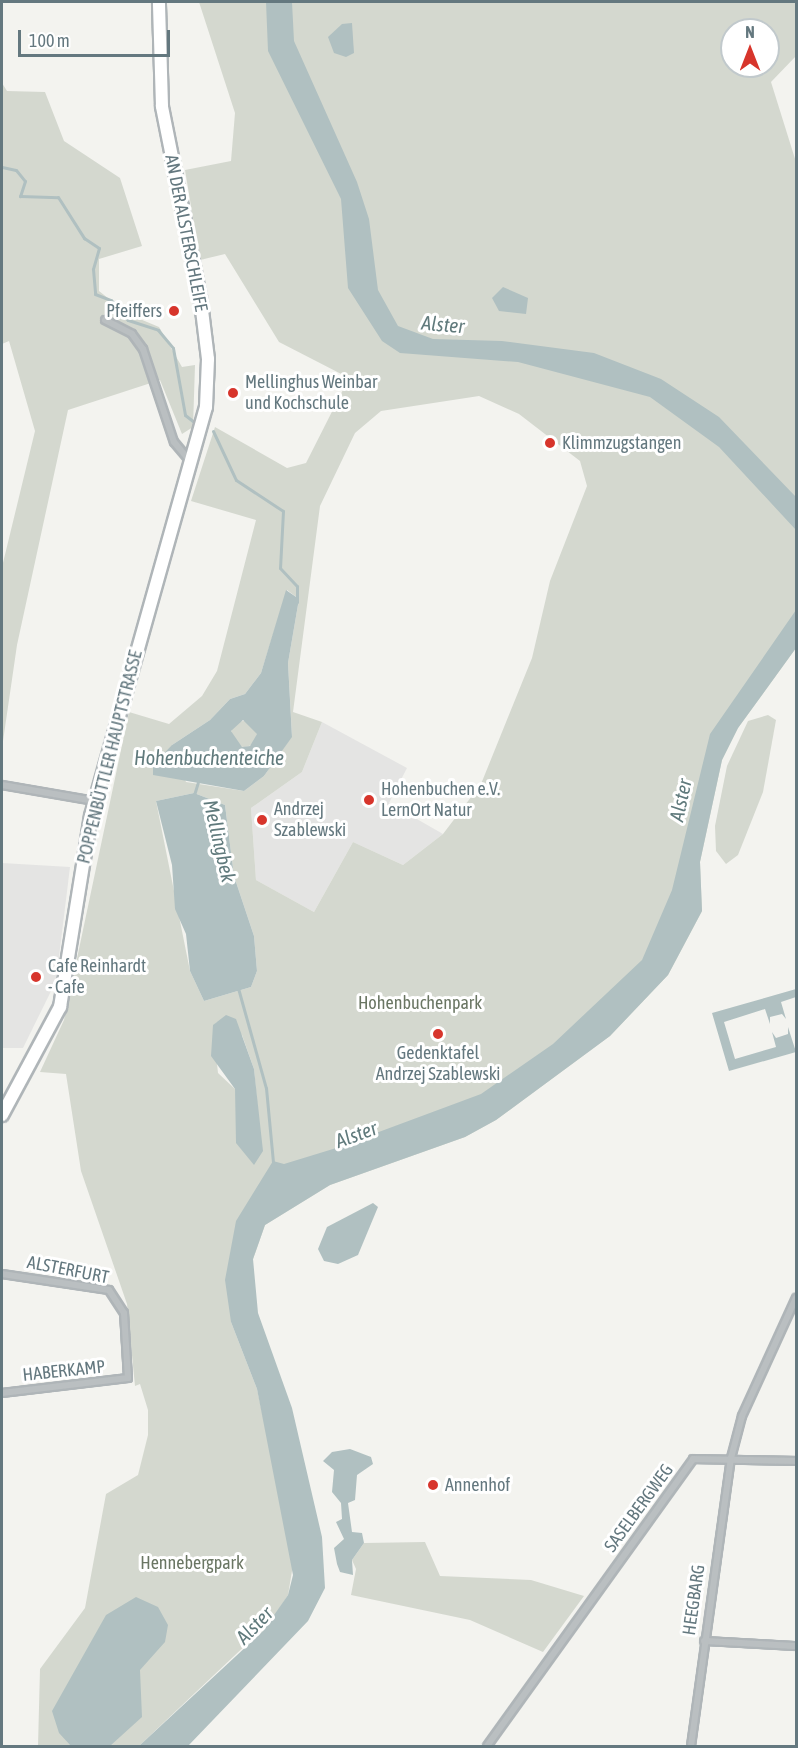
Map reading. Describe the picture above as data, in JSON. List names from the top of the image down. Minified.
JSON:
{"streets":{"street":["AN DER ALSTERSCHLEIFE","POPPENBÜTTLER HAUPTSTRASSE","ALSTERFURT","HABERKAMP","SASELBERGWEG","HEEGBARG"]},"crossings":[["AN DER ALSTERSCHLEIFE","POPPENBÜTTLER HAUPTSTRASSE"],["ALSTERFURT","HABERKAMP"],["SASELBERGWEG","HEEGBARG"]],"water":["Alster","Hohenbuchenteiche","Mellingbek"],"parks":["Hohenbuchenpark","Hennebergpark"],"places":["Pfeiffers","Mellinghus Weinbar und Kochschule","Klimmzugstangen","Hohenbuchen e.V. LernOrt Natur","Andrzej Szablewski","Cafe Reinhardt - Cafe","Gedenktafel Andrzej Szablewski","Annenhof"],"scale_bar":"100 m","north":"top"}
